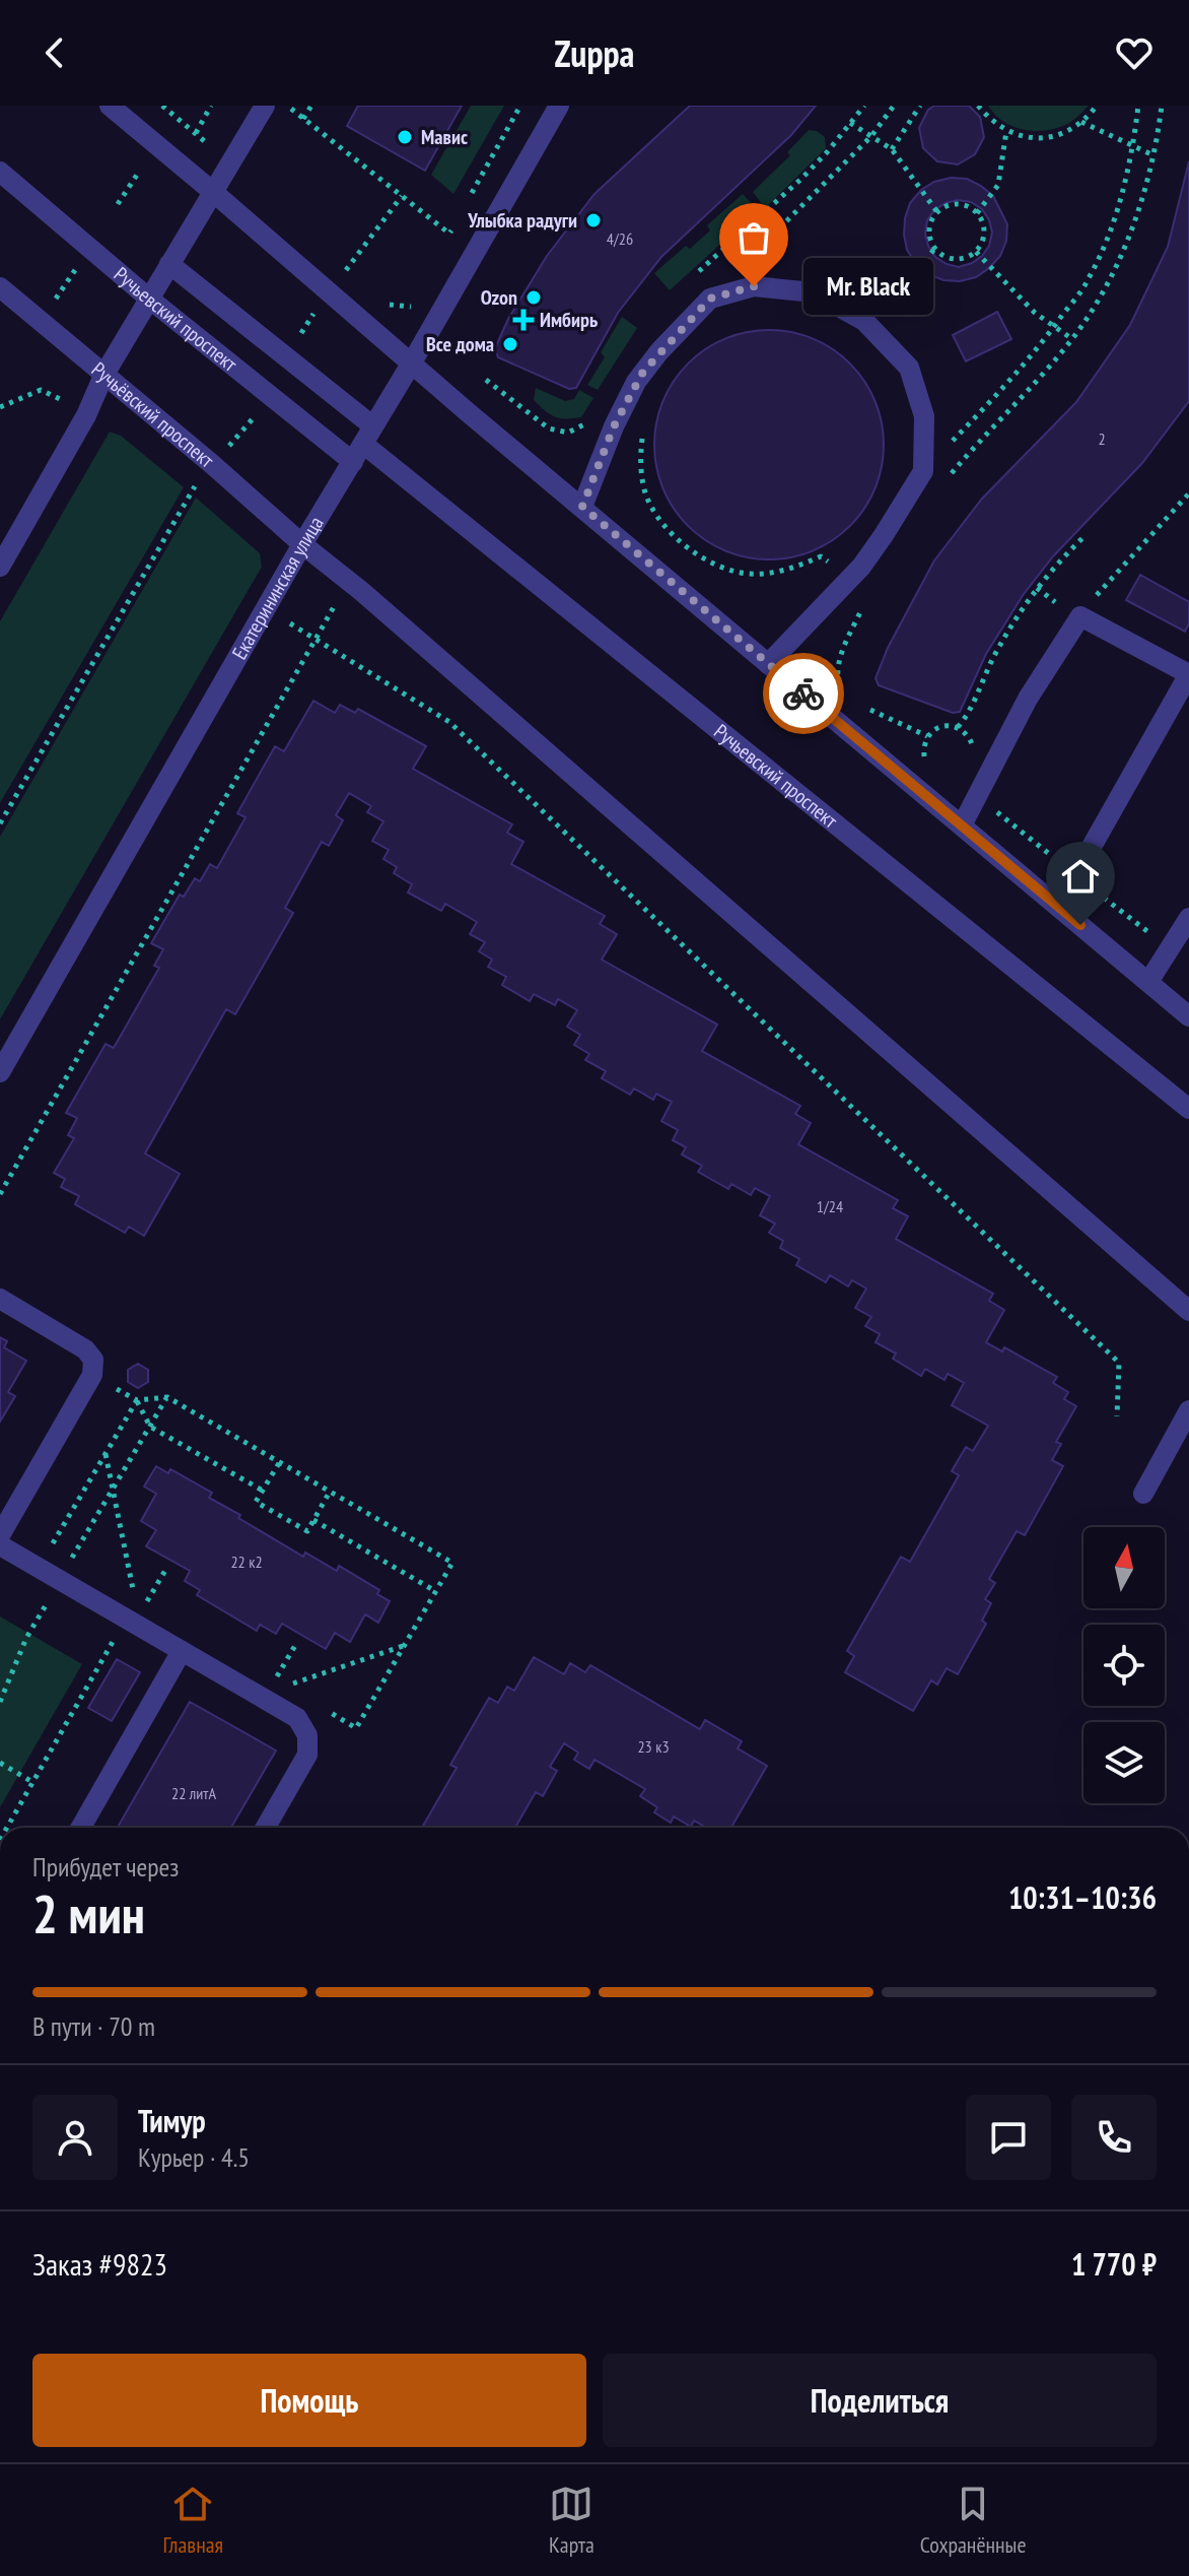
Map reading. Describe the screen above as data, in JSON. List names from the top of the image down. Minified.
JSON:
{"streets":{"street":["Ручьевский проспект","Ручьёвский проспект","Екатерининская улица"]},"crossings":[["Ручьевский проспект","Екатерининская улица"],["Ручьёвский проспект","Екатерининская улица"]],"places":{"other":["Мавис","Улыбка радуги","Mr. Black","Ozon","Все дома"],"health":["Имбирь"]},"house_numbers":["4/26","2","1/24","22 к2","23 к3","22 литА"],"north":"top","page":{"header":"Zuppa","bubble":"Mr. Black","heading":["2 мин","Прибудет через","10:31–10:36"],"panel":["Тимур","Курьер · 4.5","Заказ #9823","1 770 ₽"],"bar":"В пути · 70 m","buttons":["Помощь","Поделиться"],"tabs":["Главная","Карта","Сохранённые"]}}
